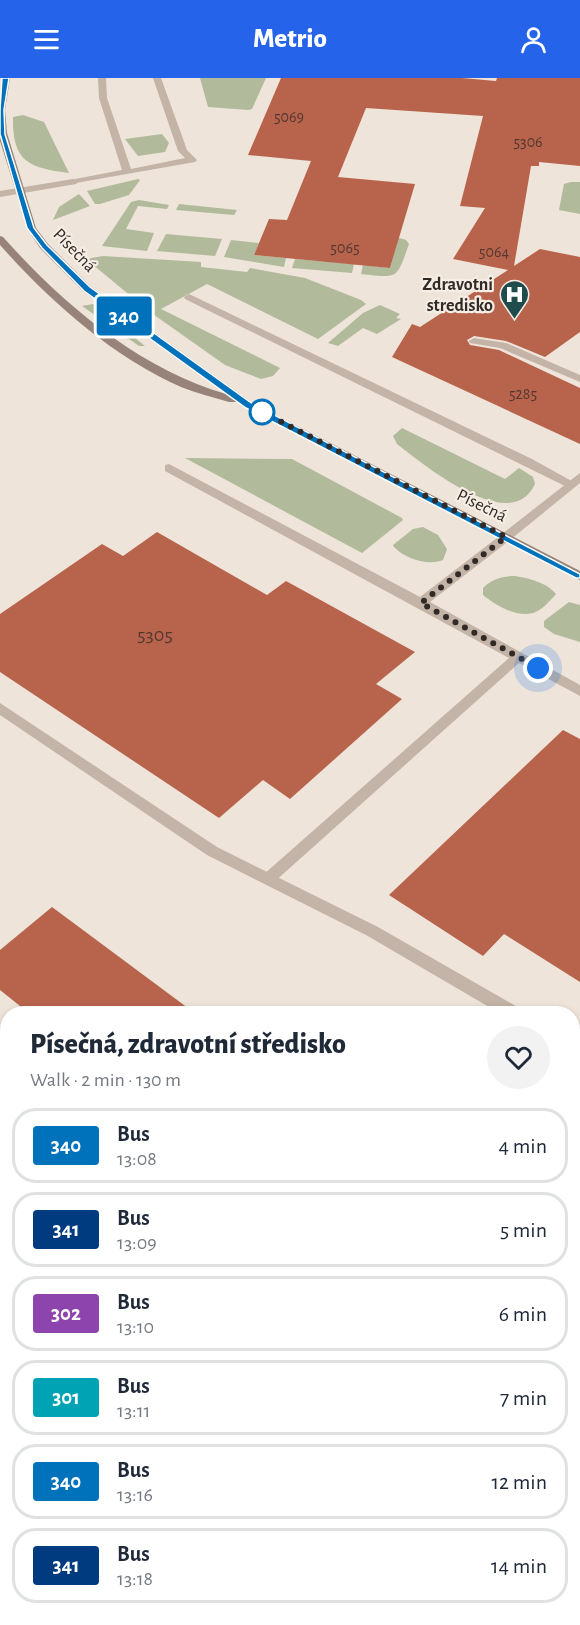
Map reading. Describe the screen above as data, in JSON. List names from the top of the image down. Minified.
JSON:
{"streets":{"street":["Písečná"]},"places":{"hospital":["Zdravotni stredisko"]},"lines":["bus line 340"],"house_numbers":["5069","5306","5065","5064","5285","5305"],"page":{"header":"Metrio","on_map":"340","heading":["Písečná, zdravotní středisko","Walk · 2 min · 130 m"],"list":[{"mark":"340","name":"Bus","note":"13:08","value":"4 min"},{"mark":"341","name":"Bus","note":"13:09","value":"5 min"},{"mark":"302","name":"Bus","note":"13:10","value":"6 min"},{"mark":"301","name":"Bus","note":"13:11","value":"7 min"},{"mark":"340","name":"Bus","note":"13:16","value":"12 min"},{"mark":"341","name":"Bus","note":"13:18","value":"14 min"}]}}
